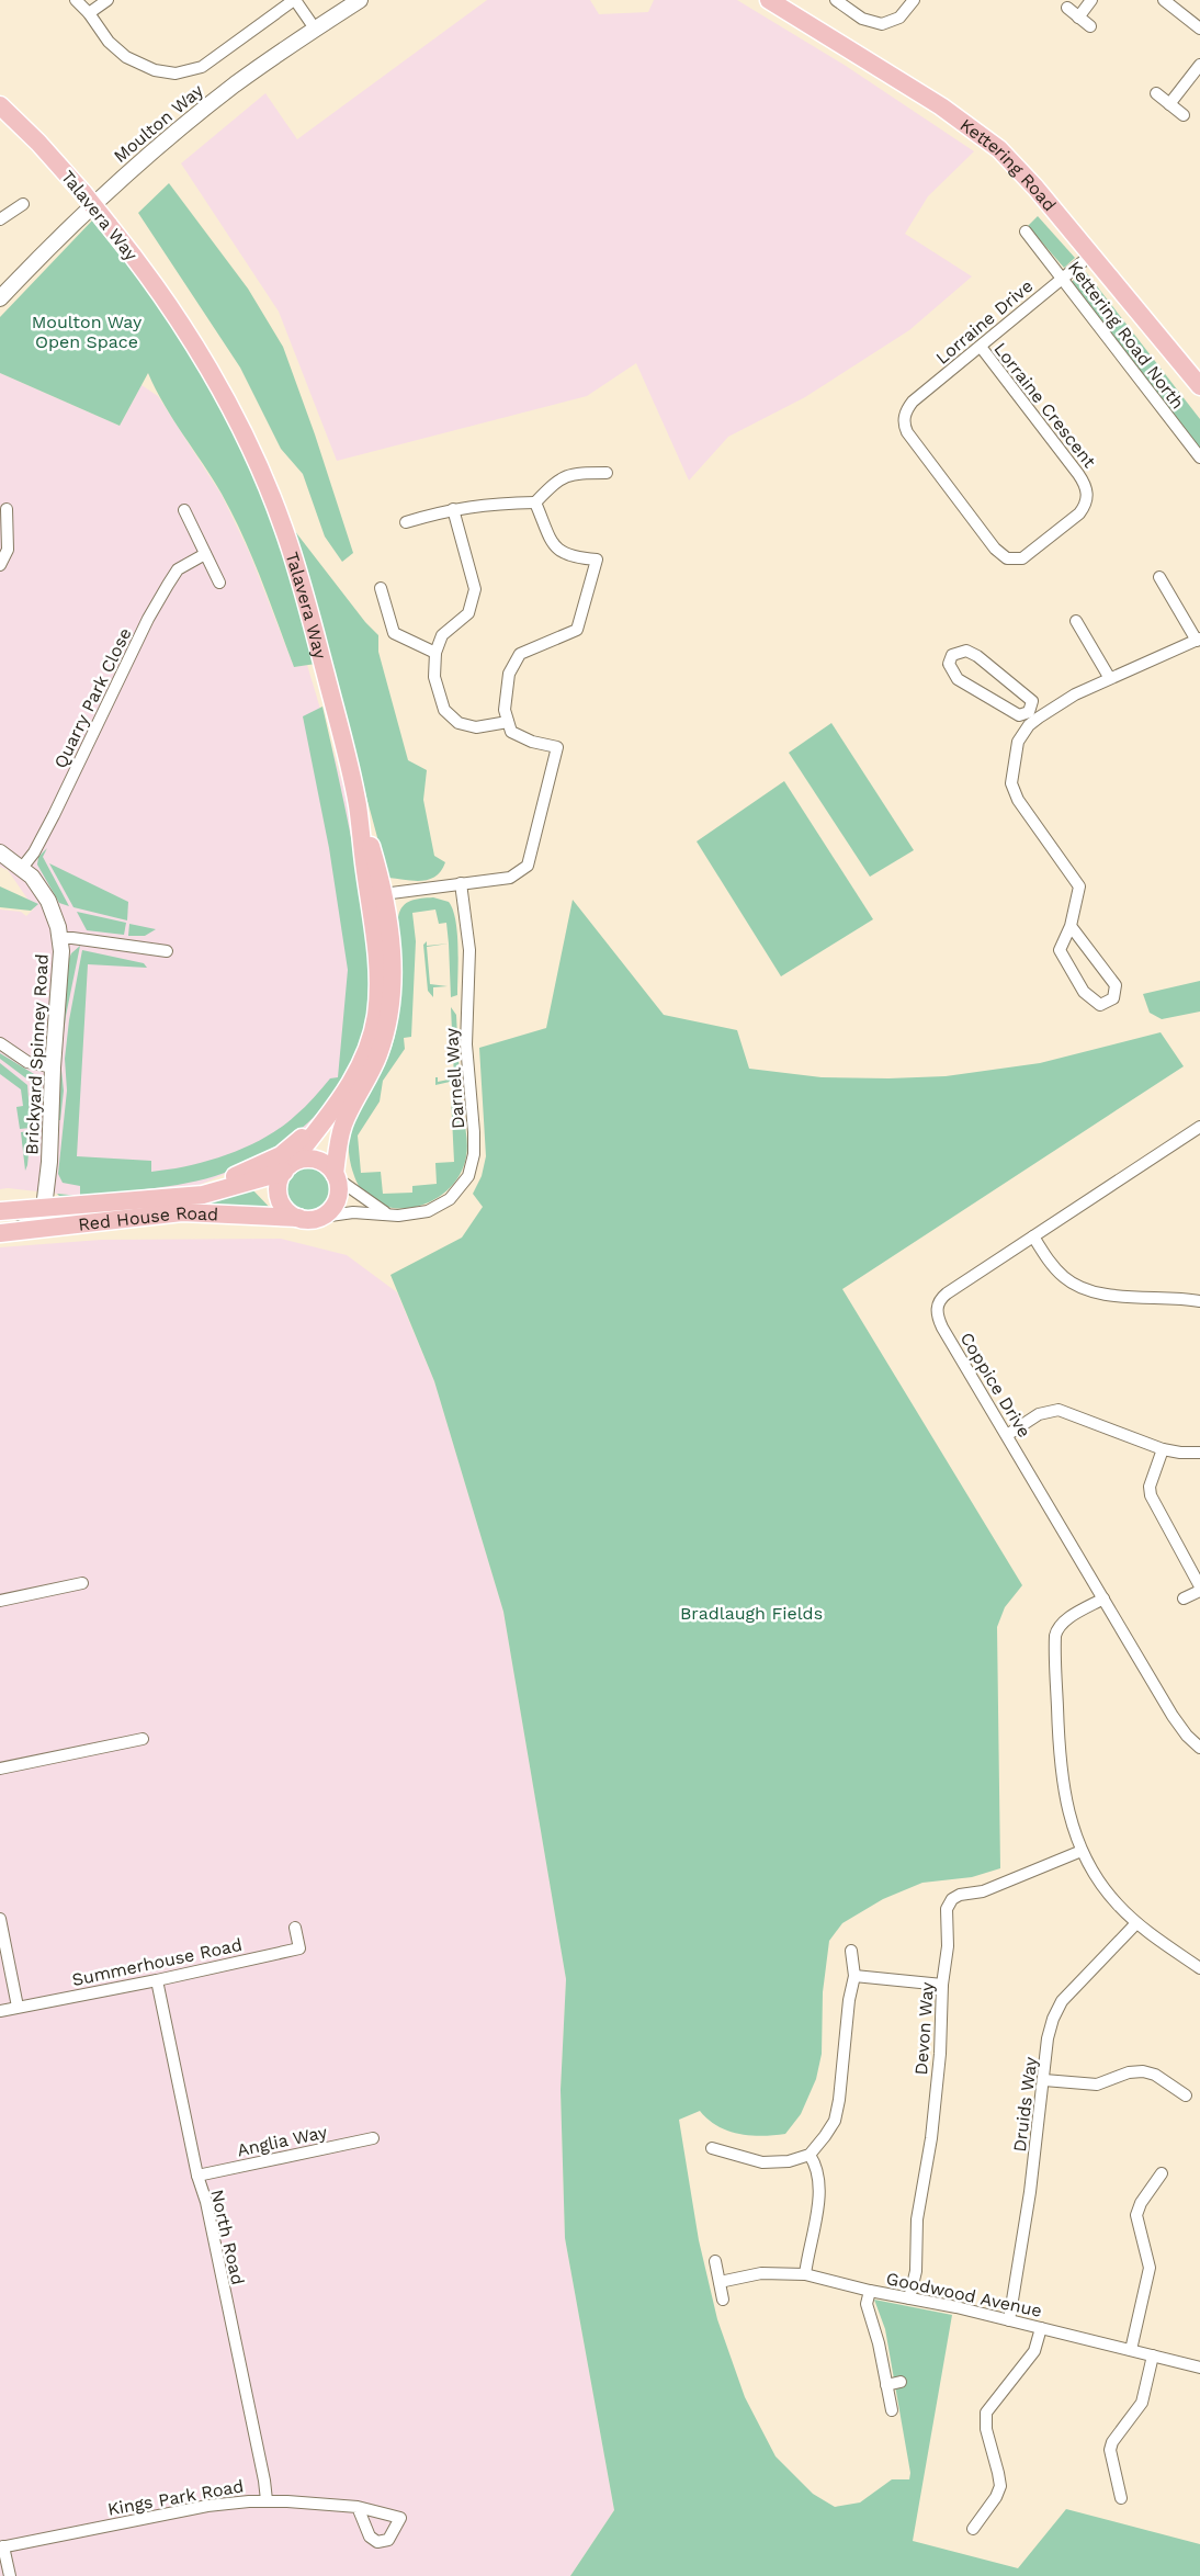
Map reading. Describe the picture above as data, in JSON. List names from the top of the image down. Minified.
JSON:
{"streets":{"main road":["Kettering Road","Talavera Way","Red House Road"],"street":["Moulton Way","Lorraine Drive","Kettering Road North","Lorraine Crescent","Quarry Park Close","Brickyard Spinney Road","Darnell Way","Coppice Drive","Summerhouse Road","Devon Way","Druids Way","Anglia Way","North Road","Goodwood Avenue","Kings Park Road"]},"crossings":[["Kettering Road","Lorraine Drive"],["Talavera Way","Darnell Way"],["Talavera Way","Red House Road"],["Lorraine Drive","Kettering Road North"],["Lorraine Drive","Lorraine Crescent"],["Quarry Park Close","Brickyard Spinney Road"],["Darnell Way","Red House Road"],["Summerhouse Road","North Road"],["Devon Way","Goodwood Avenue"],["Druids Way","Goodwood Avenue"],["Anglia Way","North Road"],["North Road","Kings Park Road"]],"parks":["Moulton Way Open Space","Bradlaugh Fields"]}
